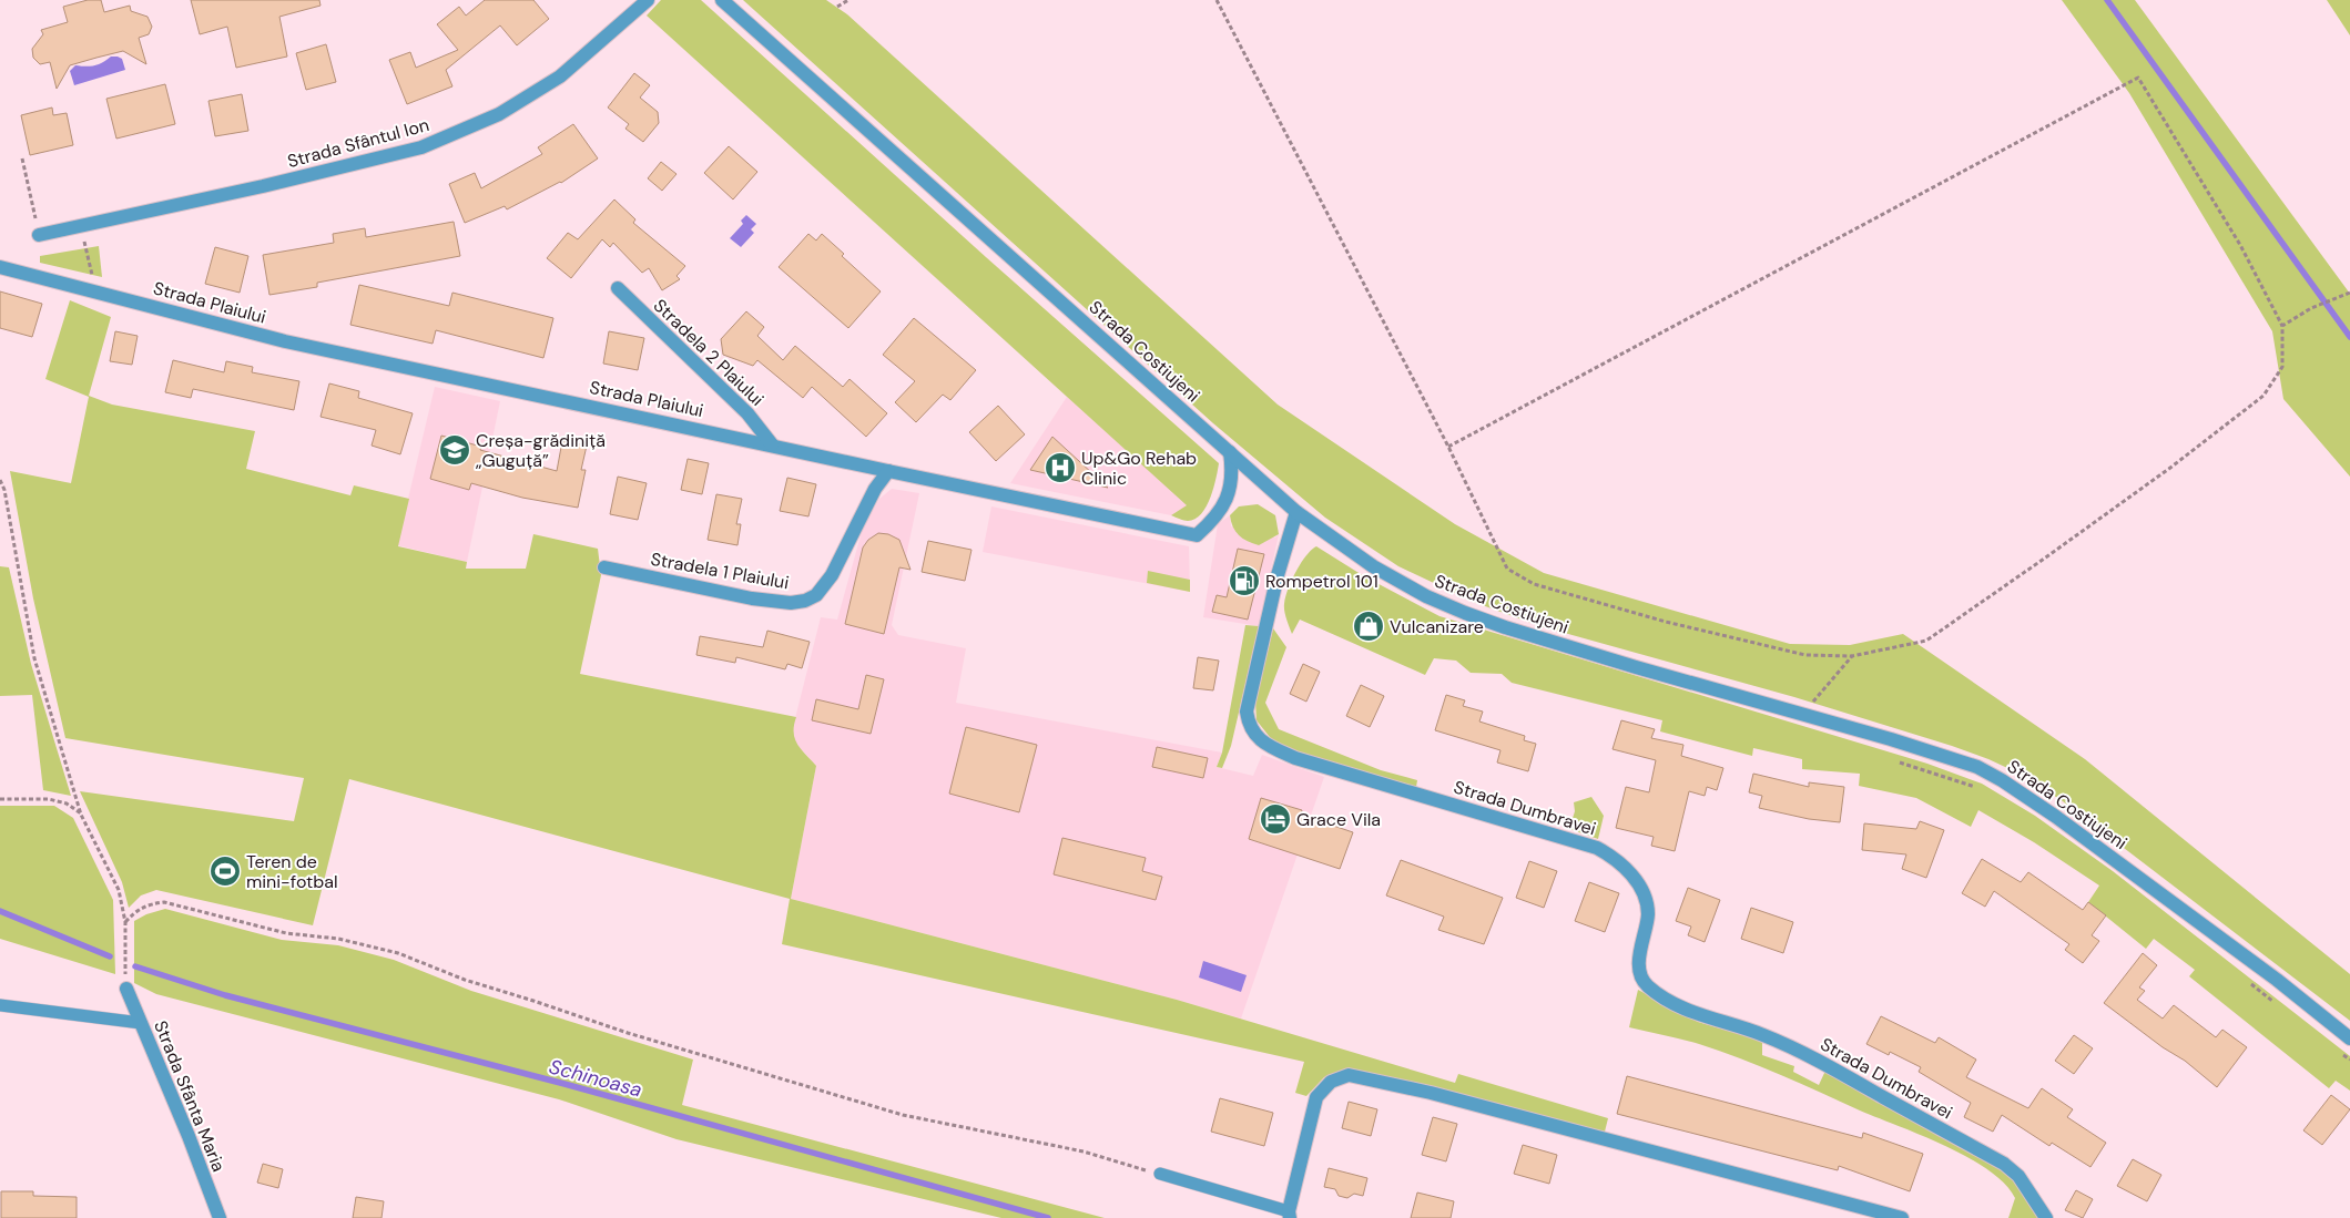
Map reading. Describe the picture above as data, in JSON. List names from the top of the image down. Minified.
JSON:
{"streets":{"street":["Strada Sfântul Ion","Strada Plaiului","Strada Costiujeni","Stradela 2 Plaiului","Stradela 1 Plaiului","Strada Dumbravei","Strada Sfânta Maria"]},"crossings":[["Strada Plaiului","Strada Costiujeni"],["Strada Plaiului","Stradela 2 Plaiului"],["Strada Plaiului","Stradela 1 Plaiului"],["Strada Costiujeni","Strada Dumbravei"]],"water":["Schinoasa"],"places":{"school or university":["Creșa-grădiniță „Guguță”"],"hospital":["Up&Go Rehab Clinic"],"fuel station":["Rompetrol 101"],"shop":["Vulcanizare"],"hotel":["Grace Vila"],"sports":["Teren de mini-fotbal"]}}
